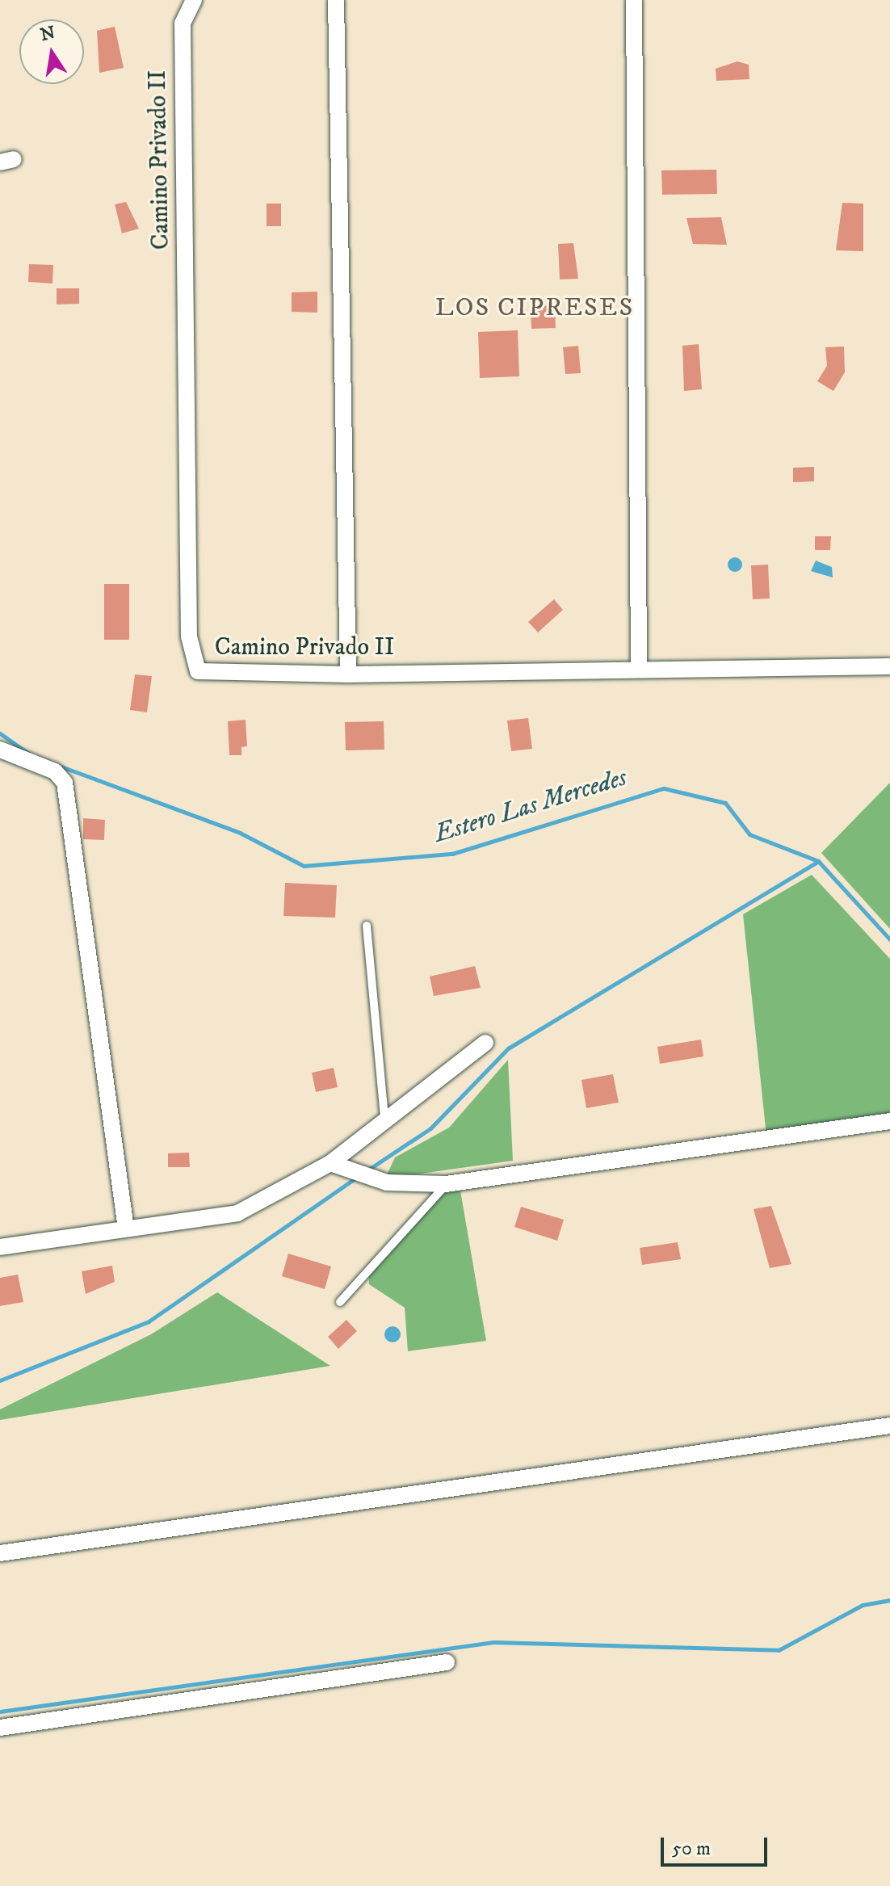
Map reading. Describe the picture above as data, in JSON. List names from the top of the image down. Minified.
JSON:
{"streets":{"street":["Camino Privado II"]},"districts":["LOS CIPRESES"],"water":["Estero Las Mercedes"],"scale_bar":"50 m","north":"top"}
